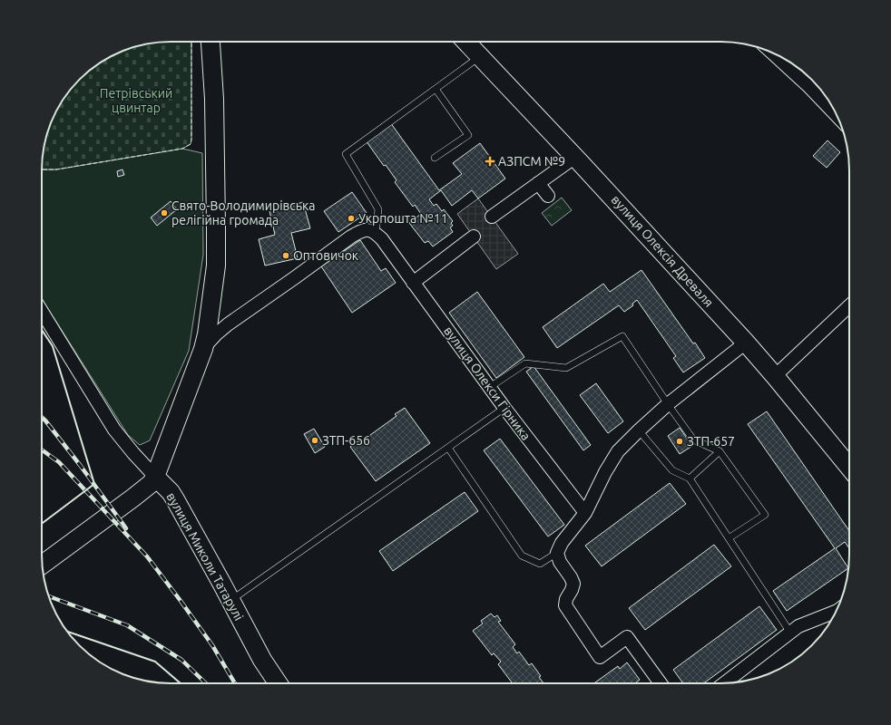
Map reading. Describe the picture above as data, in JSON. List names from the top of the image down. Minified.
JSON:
{"streets":{"street":["вулиця Олексія Древаля","вулиця Олекси Гірника","вулиця Миколи Татарулі"]},"parks":["Петрівський цвинтар"],"places":{"health":["АЗПСМ №9"],"other":["Свято-Володимирівська релігійна громада","Укрпошта №11","Оптовичок","ЗТП-656","ЗТП-657"]}}
